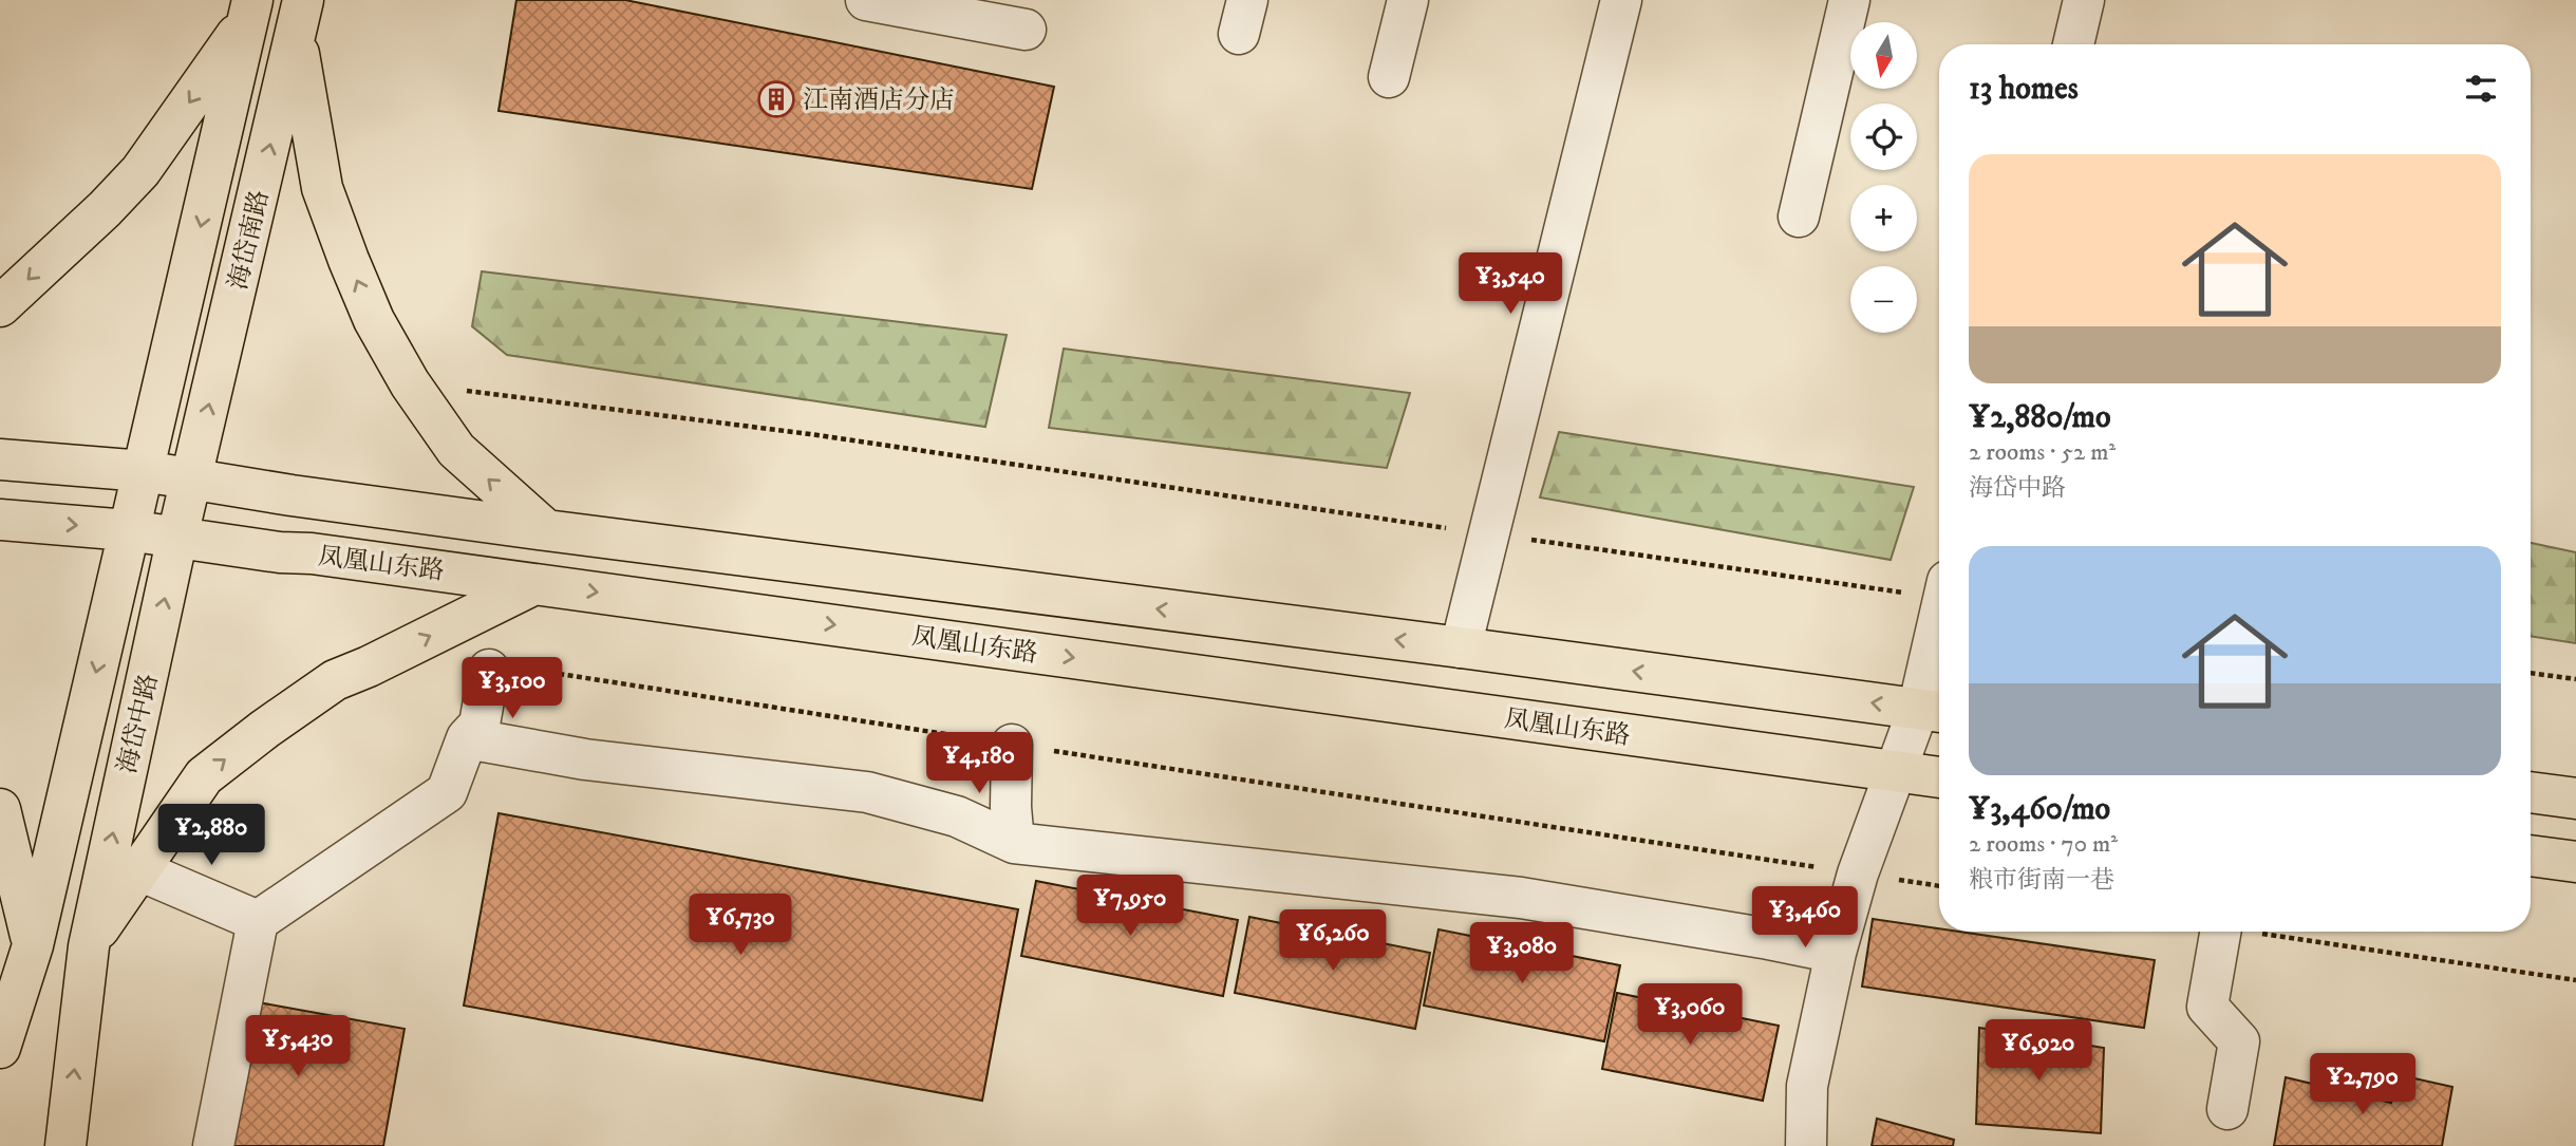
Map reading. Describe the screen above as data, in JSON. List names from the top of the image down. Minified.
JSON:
{"streets":{"main road":["海岱南路","凤凰山东路","海岱中路"]},"crossings":[["海岱南路","海岱中路"],["凤凰山东路","海岱中路"]],"places":{"building":["江南酒店分店"]},"north":"bottom","page":{"map_buttons":["+","−"],"heading":"13 homes","list":[{"name":"¥2,880/mo","note":"2 rooms · 52 m² · 海岱中路"},{"name":"¥3,460/mo","note":"2 rooms · 70 m² · 粮市街南一巷"}],"price":["¥3,540","¥3,100","¥4,180","¥2,880","¥7,950","¥3,460","¥6,730","¥6,260","¥3,080","¥3,060","¥5,430","¥6,920","¥2,790"]}}
